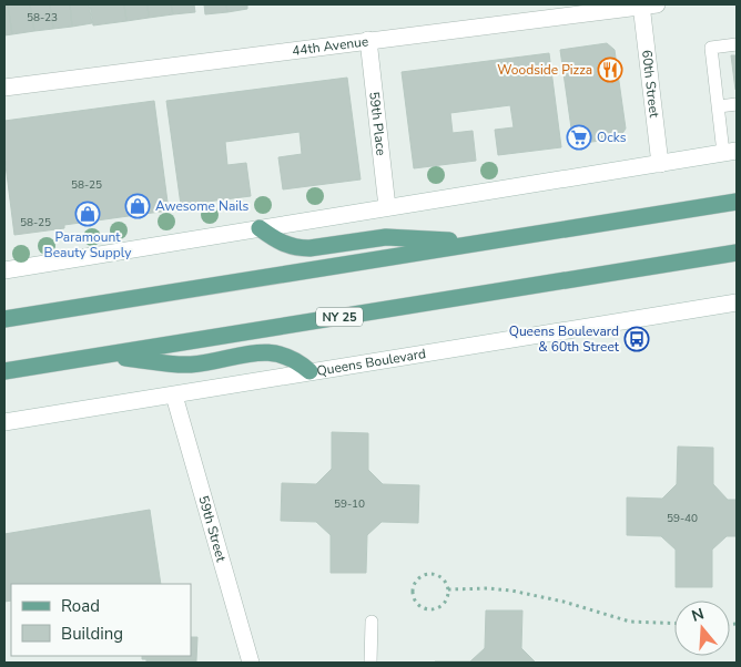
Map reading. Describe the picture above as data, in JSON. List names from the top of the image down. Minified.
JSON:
{"streets":{"main road":["NY 25"],"street":["44th Avenue","60th Street","59th Place","Queens Boulevard","59th Street"]},"crossings":[["44th Avenue","60th Street"],["44th Avenue","59th Place"],["Queens Boulevard","59th Street"]],"places":{"restaurant":["Woodside Pizza"],"supermarket":["Ocks"],"shop":["Awesome Nails","Paramount Beauty Supply"],"bus stop":["Queens Boulevard & 60th Street"]},"house_numbers":["58-23","58-25","58-25","59-10","59-40"],"legend":["Road","Building"],"north":"top"}
